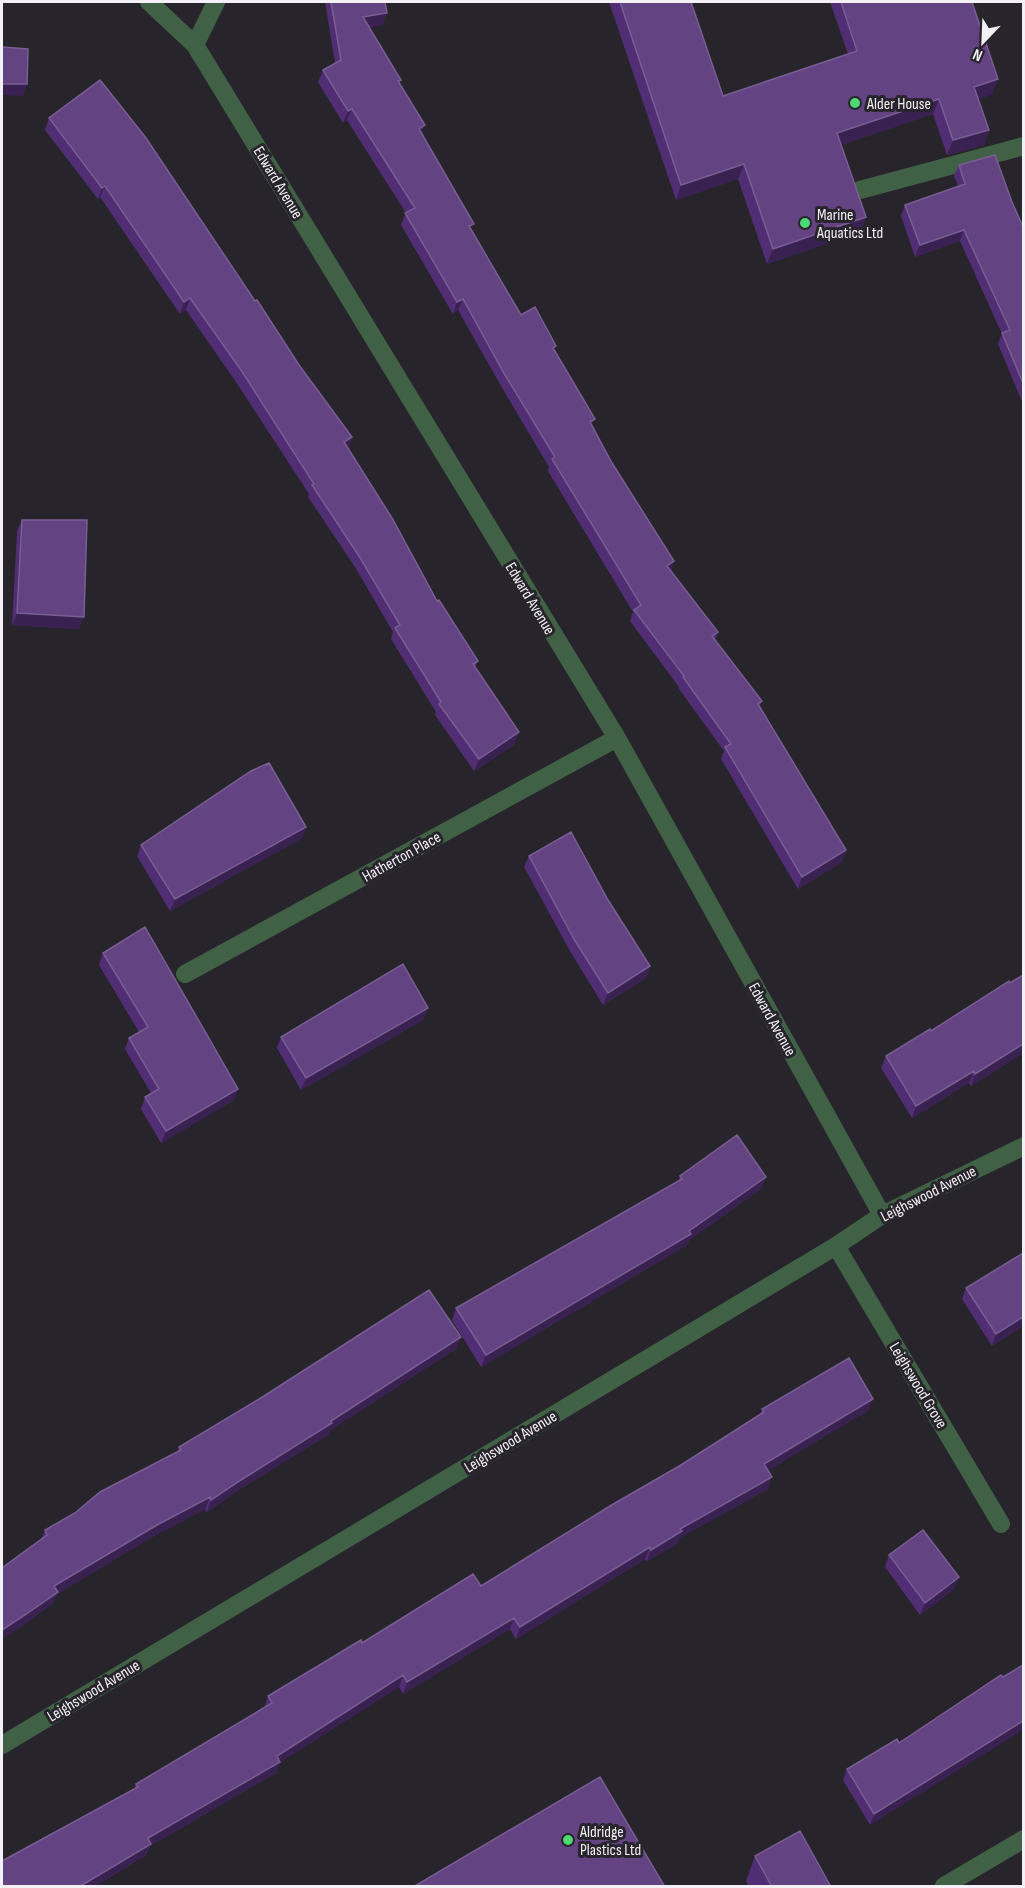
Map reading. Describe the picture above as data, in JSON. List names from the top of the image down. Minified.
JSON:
{"streets":{"street":["Edward Avenue","Hatherton Place","Leighswood Avenue","Leighswood Grove"]},"crossings":[["Edward Avenue","Hatherton Place"],["Edward Avenue","Leighswood Avenue"],["Leighswood Avenue","Leighswood Grove"]],"places":["Alder House","Marine Aquatics Ltd","Aldridge Plastics Ltd"],"north":"bottom left"}
